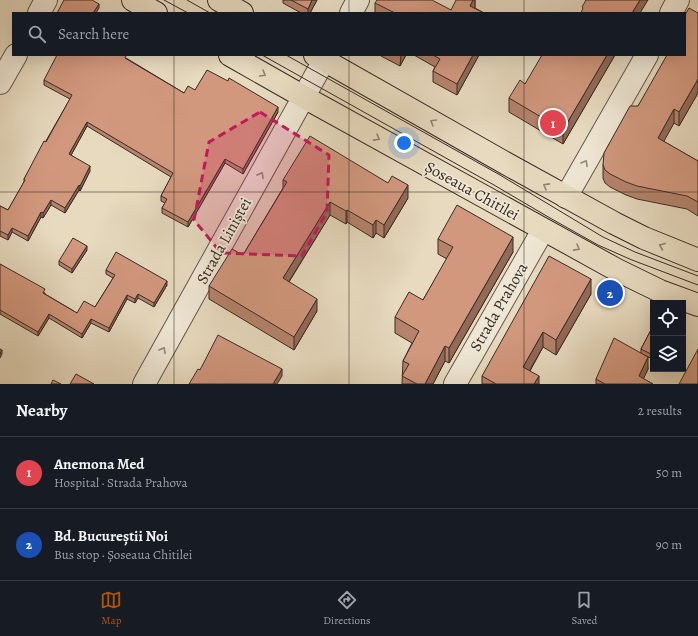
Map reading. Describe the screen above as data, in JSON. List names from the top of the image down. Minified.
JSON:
{"streets":{"main road":["Șoseaua Chitilei"],"street":["Strada Liniștei","Strada Prahova"]},"crossings":[["Șoseaua Chitilei","Strada Liniștei"],["Șoseaua Chitilei","Strada Prahova"]],"one_way":["Strada Liniștei"],"page":{"search":"Search here","pins":["1","2"],"heading":["Nearby","2 results"],"list":[{"mark":"1","name":"Anemona Med","note":"Hospital · Strada Prahova","value":"50 m"},{"mark":"2","name":"Bd. Bucureștii Noi","note":"Bus stop · Șoseaua Chitilei","value":"90 m"}],"nav":["Map","Directions","Saved"]}}
